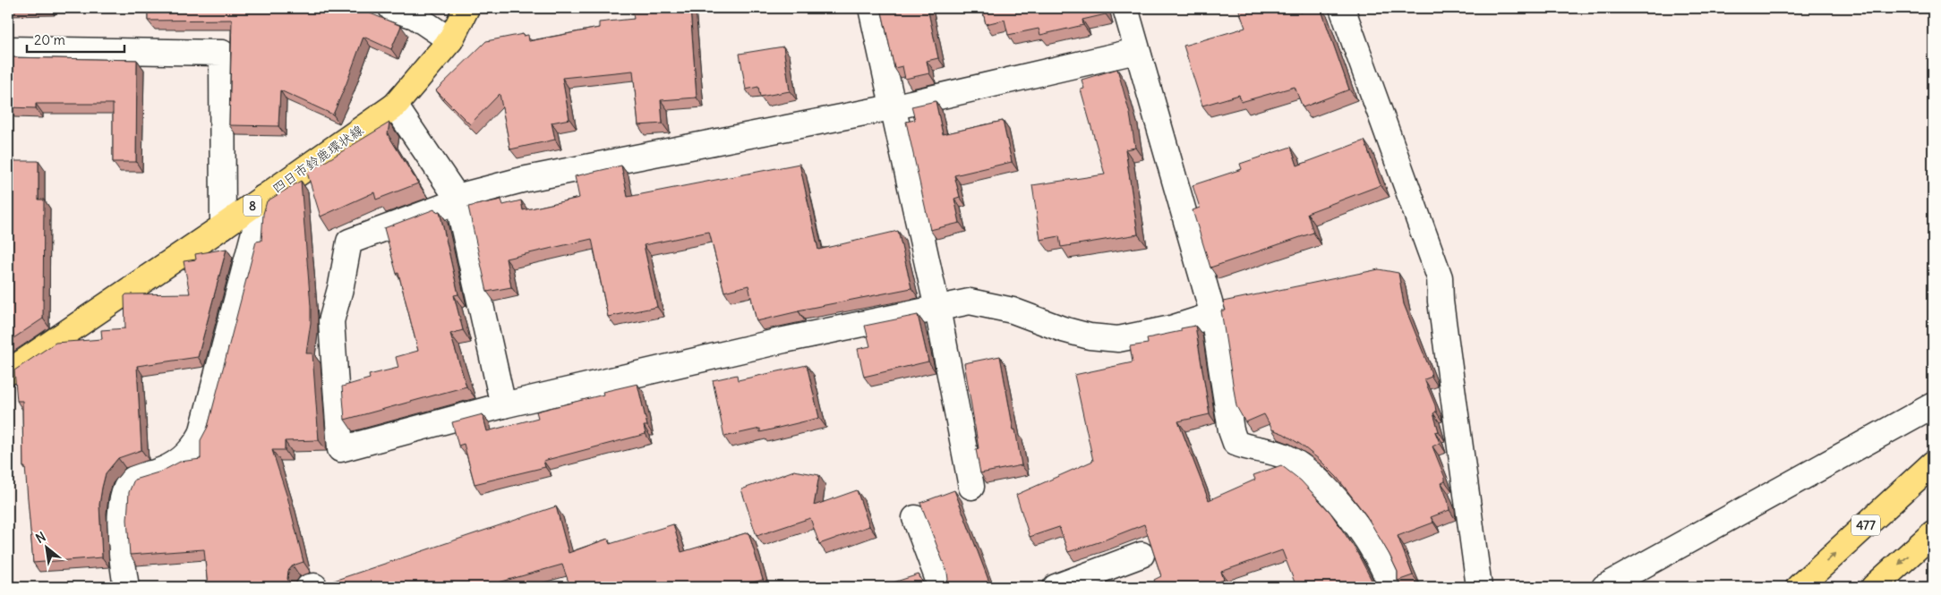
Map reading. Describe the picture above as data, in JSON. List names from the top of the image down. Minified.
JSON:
{"streets":{"main road":["四日市鈴鹿環状線","8","477"]},"scale_bar":"20 m","north":"top left"}
